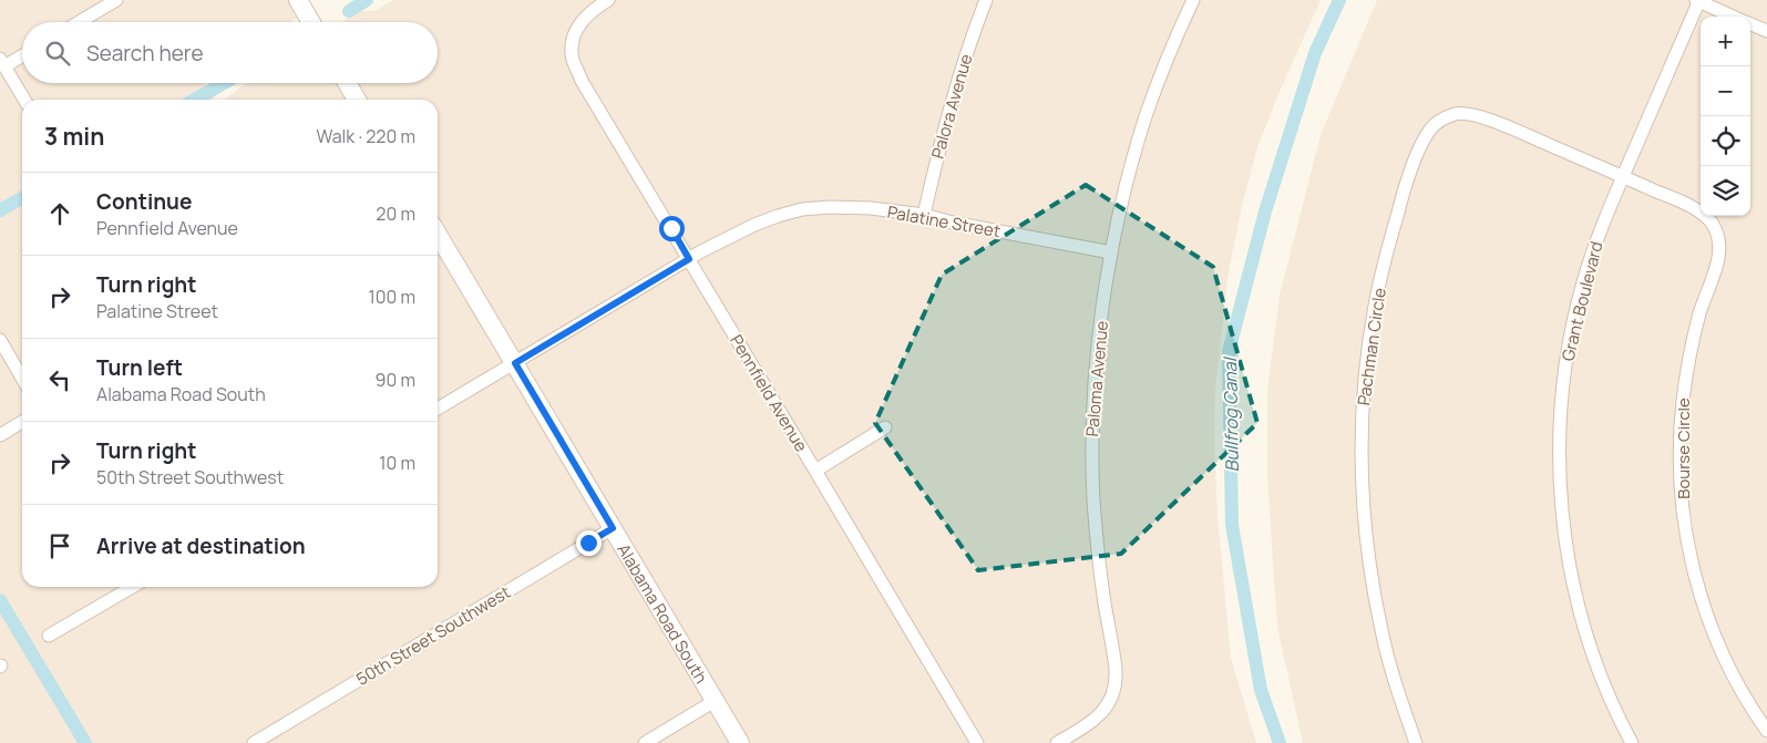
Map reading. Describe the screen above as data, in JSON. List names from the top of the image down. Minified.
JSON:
{"streets":{"street":["Palora Avenue","Palatine Street","Grant Boulevard","Pachman Circle","Paloma Avenue","Pennfield Avenue","Bourse Circle","Alabama Road South","50th Street Southwest"]},"crossings":[["Palora Avenue","Palatine Street"],["Palatine Street","Paloma Avenue"],["Palatine Street","Pennfield Avenue"],["Palatine Street","Alabama Road South"],["Grant Boulevard","Pachman Circle"],["Grant Boulevard","Bourse Circle"],["Pachman Circle","Bourse Circle"],["Alabama Road South","50th Street Southwest"]],"water":["Bullfrog Canal"],"page":{"map_buttons":["+","−"],"search":"Search here","heading":["3 min","Walk · 220 m"],"list":[["Continue","Pennfield Avenue","20 m"],["Turn right","Palatine Street","100 m"],["Turn left","Alabama Road South","90 m"],["Turn right","50th Street Southwest","10 m"],"Arrive at destination"]}}
